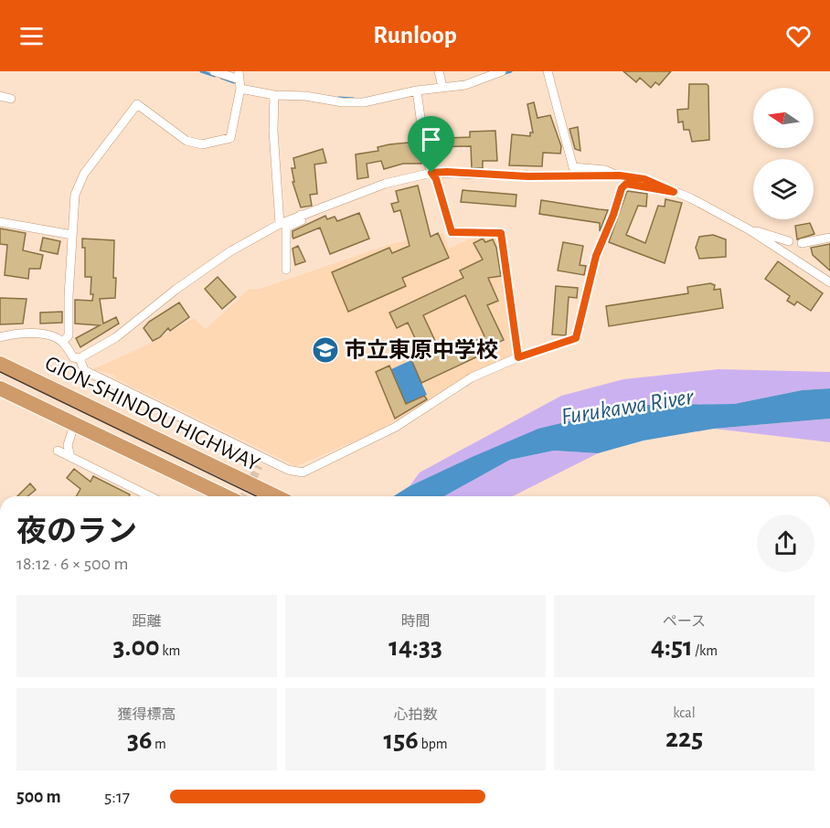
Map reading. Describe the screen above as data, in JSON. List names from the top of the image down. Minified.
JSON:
{"streets":{"highway":["GION-SHINDOU HIGHWAY"]},"water":["Furukawa River"],"places":{"school or university":["市立東原中学校"]},"north":"left","page":{"header":"Runloop","heading":["夜のラン","18:12 · 6 × 500 m"],"stats":[["距離","3.00 km"],["時間","14:33"],["ペース","4:51 /km"],["獲得標高","36 m"],["心拍数","156 bpm"],["kcal","225"]],"list":[{"name":"500 m","note":"5:17"}]}}
